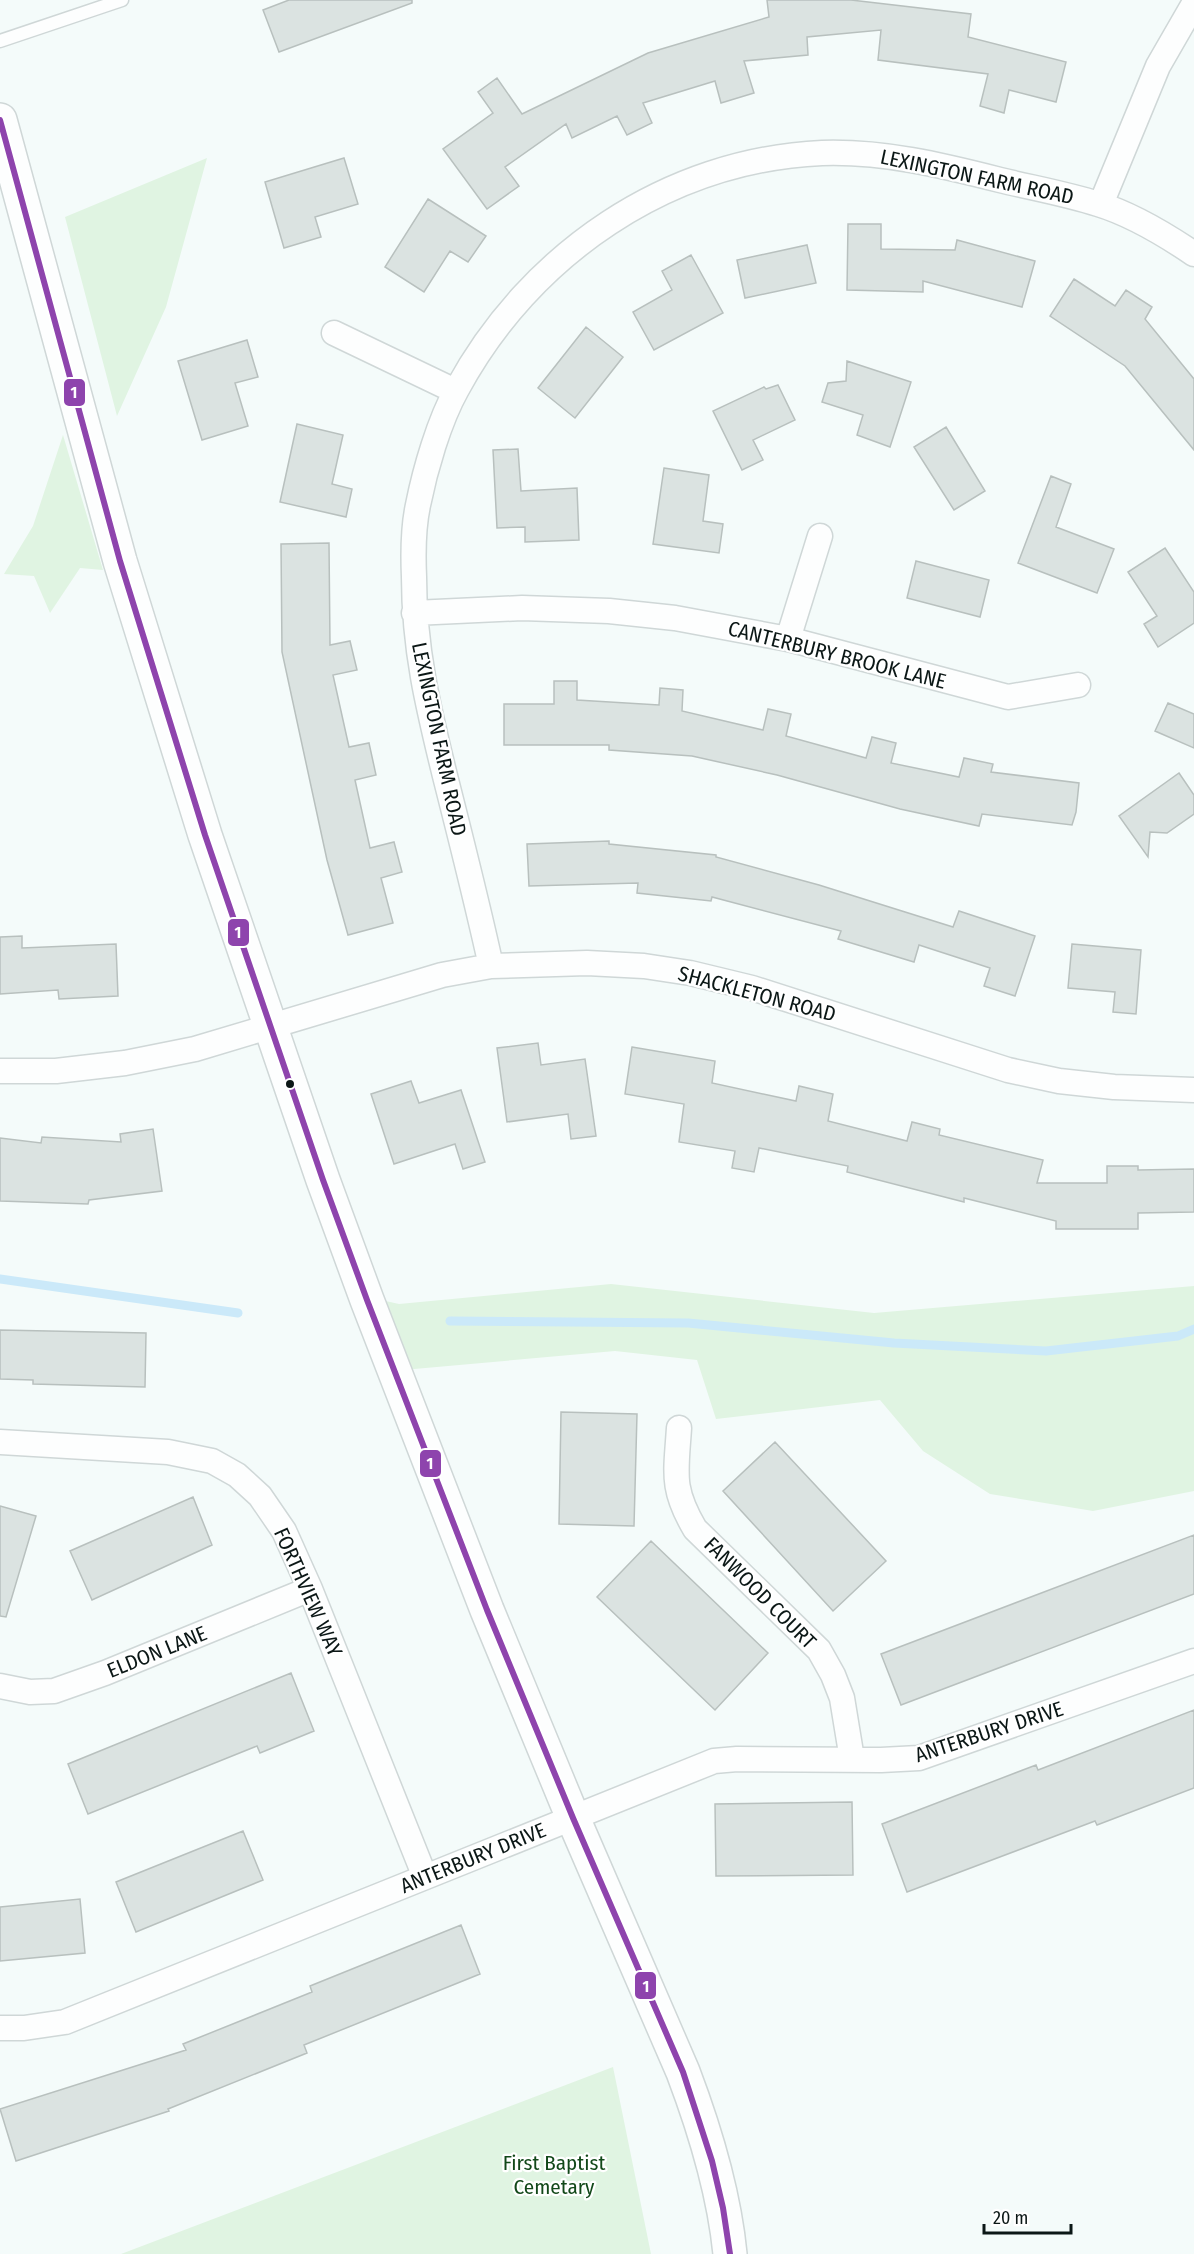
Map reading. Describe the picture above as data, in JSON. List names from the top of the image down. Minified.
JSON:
{"streets":{"street":["LEXINGTON FARM ROAD","CANTERBURY BROOK LANE","SHACKLETON ROAD","FORTHVIEW WAY","FANWOOD COURT","ELDON LANE","ANTERBURY DRIVE"]},"crossings":[["LEXINGTON FARM ROAD","CANTERBURY BROOK LANE"],["LEXINGTON FARM ROAD","SHACKLETON ROAD"],["FORTHVIEW WAY","ELDON LANE"],["FORTHVIEW WAY","ANTERBURY DRIVE"],["FANWOOD COURT","ANTERBURY DRIVE"]],"parks":["First Baptist Cemetary"],"lines":["transit line 1"],"scale_bar":"20 m"}
